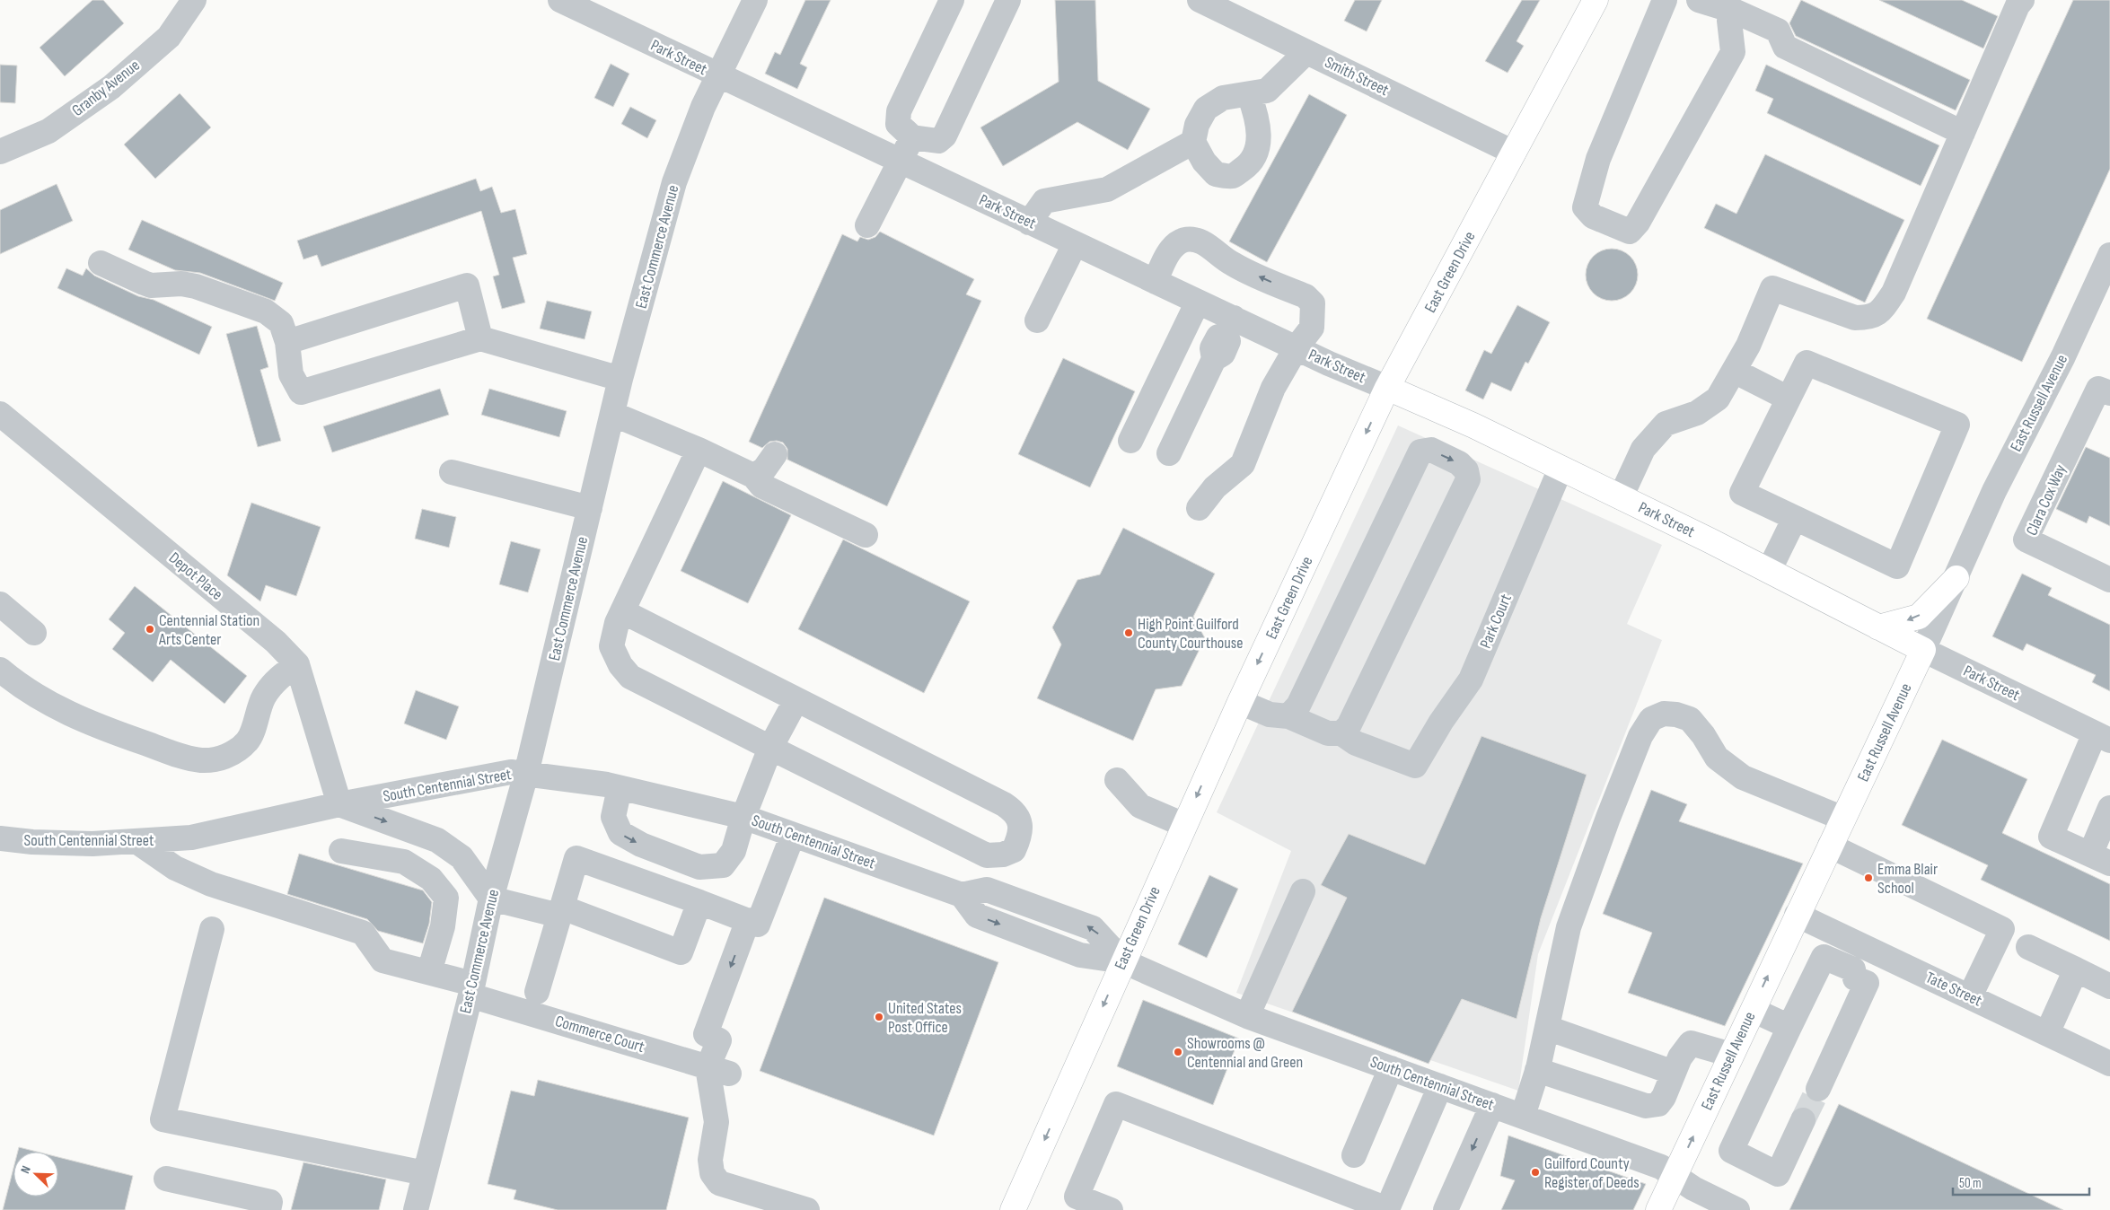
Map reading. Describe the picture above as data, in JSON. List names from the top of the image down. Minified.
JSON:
{"streets":{"main road":["Park Street","East Green Drive","East Russell Avenue"],"street":["Smith Street","Granby Avenue","East Commerce Avenue","Clara Cox Way","Depot Place","Park Court","South Centennial Street","Tate Street","Commerce Court"]},"crossings":[["Park Street","East Commerce Avenue"],["Park Street","East Green Drive"],["Park Street","East Russell Avenue"],["Park Street","Park Court"],["Smith Street","East Green Drive"],["East Commerce Avenue","South Centennial Street"],["East Commerce Avenue","Commerce Court"],["East Green Drive","South Centennial Street"],["East Russell Avenue","South Centennial Street"],["East Russell Avenue","Tate Street"],["Depot Place","South Centennial Street"],["South Centennial Street","Commerce Court"]],"one_way":["East Green Drive"],"places":["Centennial Station Arts Center","High Point Guilford County Courthouse","Emma Blair School","United States Post Office","Showrooms @ Centennial and Green","Guilford County Register of Deeds"],"scale_bar":"50 m","north":"top left"}
